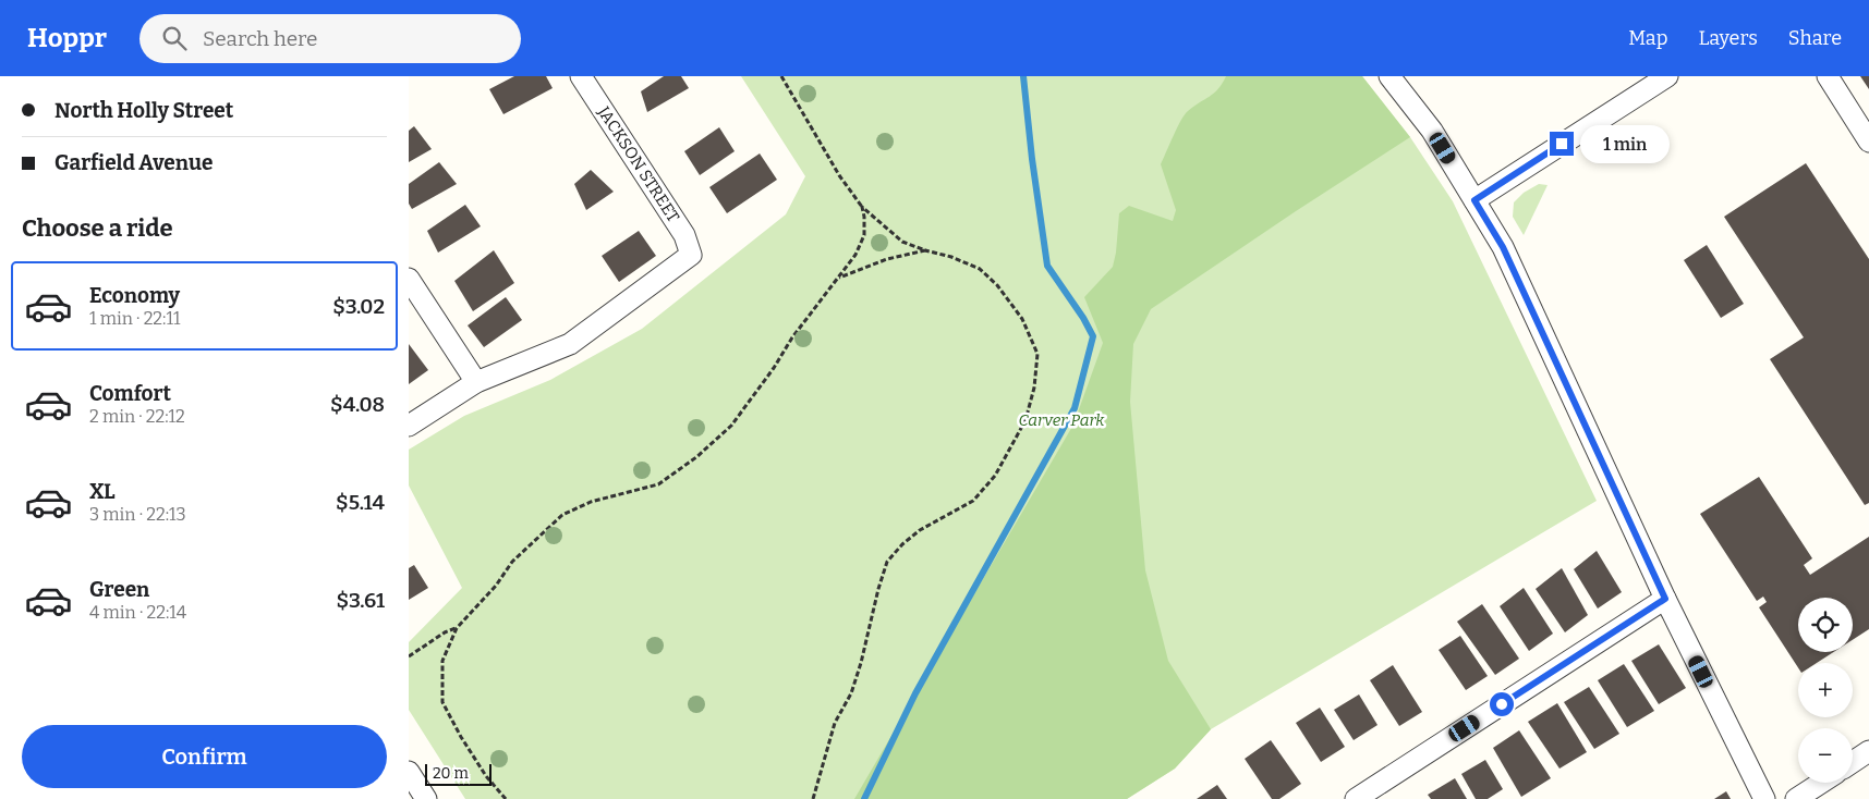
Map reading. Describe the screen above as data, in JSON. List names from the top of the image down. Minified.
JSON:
{"streets":{"street":["JACKSON STREET"]},"parks":["Carver Park"],"scale_bar":"20 m","page":{"header":"Hoppr","search":"Search here","nav":["Map","Layers","Share"],"banner":["North Holly Street","Garfield Avenue"],"bubble":"1 min","heading":"Choose a ride","list":[{"name":"Economy","note":"1 min · 22:11","value":"$3.02"},{"name":"Comfort","note":"2 min · 22:12","value":"$4.08"},{"name":"XL","note":"3 min · 22:13","value":"$5.14"},{"name":"Green","note":"4 min · 22:14","value":"$3.61"}],"map_buttons":["+","−"],"buttons":"Confirm","scale":"20 m"}}
